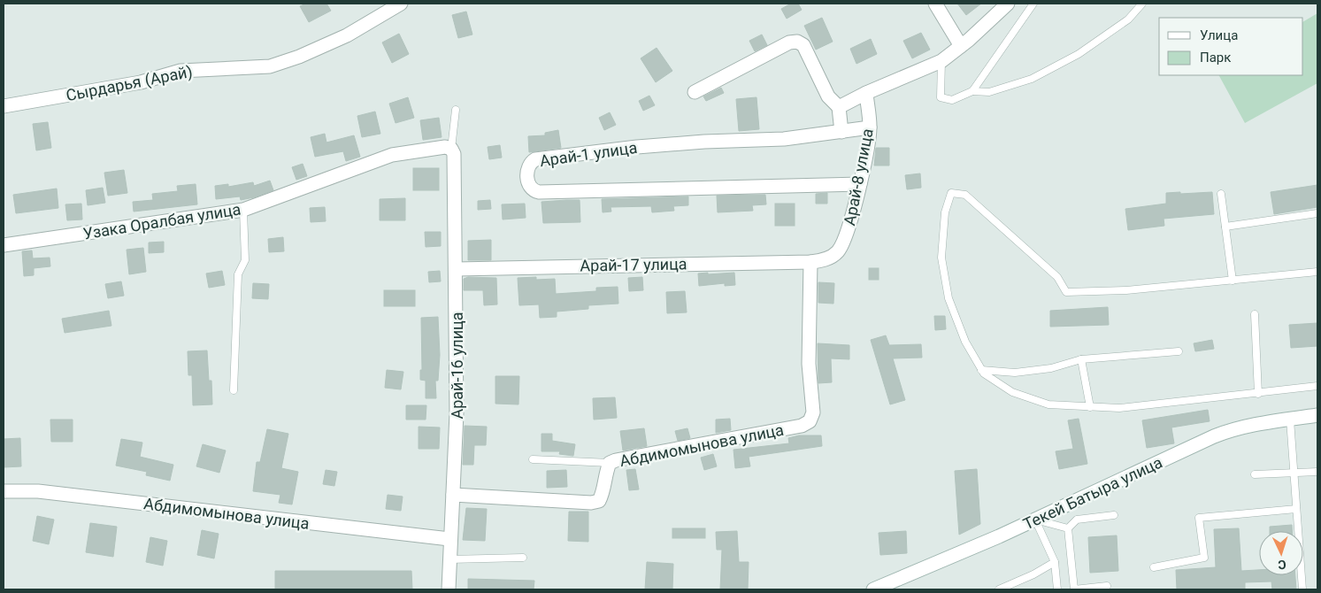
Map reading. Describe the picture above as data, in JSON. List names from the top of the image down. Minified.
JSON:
{"streets":{"street":["Сырдарья (Арай)","Арай-1 улица","Арай-8 улица","Узака Оралбая улица","Арай-17 улица","Арай-16 улица","Абдимомынова улица","Текей Батыра улица"]},"crossings":[["Арай-1 улица","Арай-8 улица"],["Арай-8 улица","Арай-17 улица"],["Арай-8 улица","Абдимомынова улица"],["Узака Оралбая улица","Арай-16 улица"],["Арай-17 улица","Арай-16 улица"],["Арай-17 улица","Абдимомынова улица"],["Арай-16 улица","Абдимомынова улица"]],"legend":["Улица","Парк"],"north":"bottom"}
